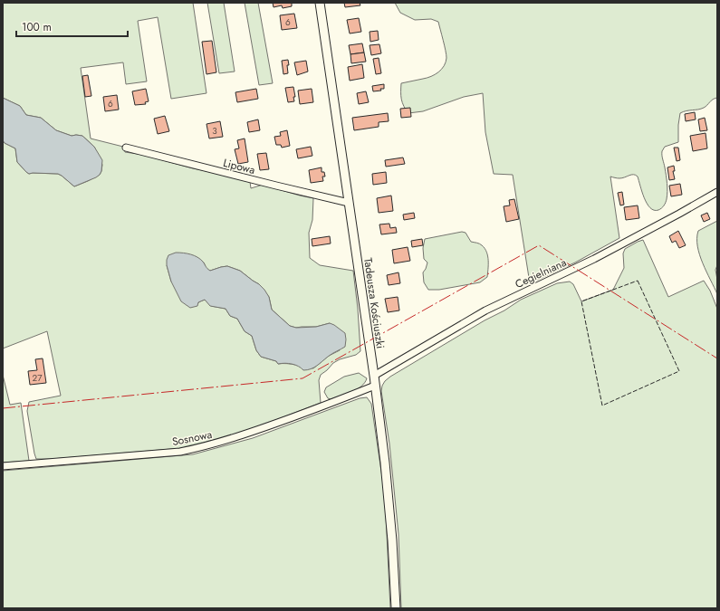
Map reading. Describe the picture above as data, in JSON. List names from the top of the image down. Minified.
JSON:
{"streets":{"street":["Lipowa","Cegielniana","Tadeusza Kościuszki","Sosnowa"]},"crossings":[["Lipowa","Tadeusza Kościuszki"],["Cegielniana","Tadeusza Kościuszki"],["Tadeusza Kościuszki","Sosnowa"]],"house_numbers":["6","6","3","27"],"scale_bar":"100 m"}
